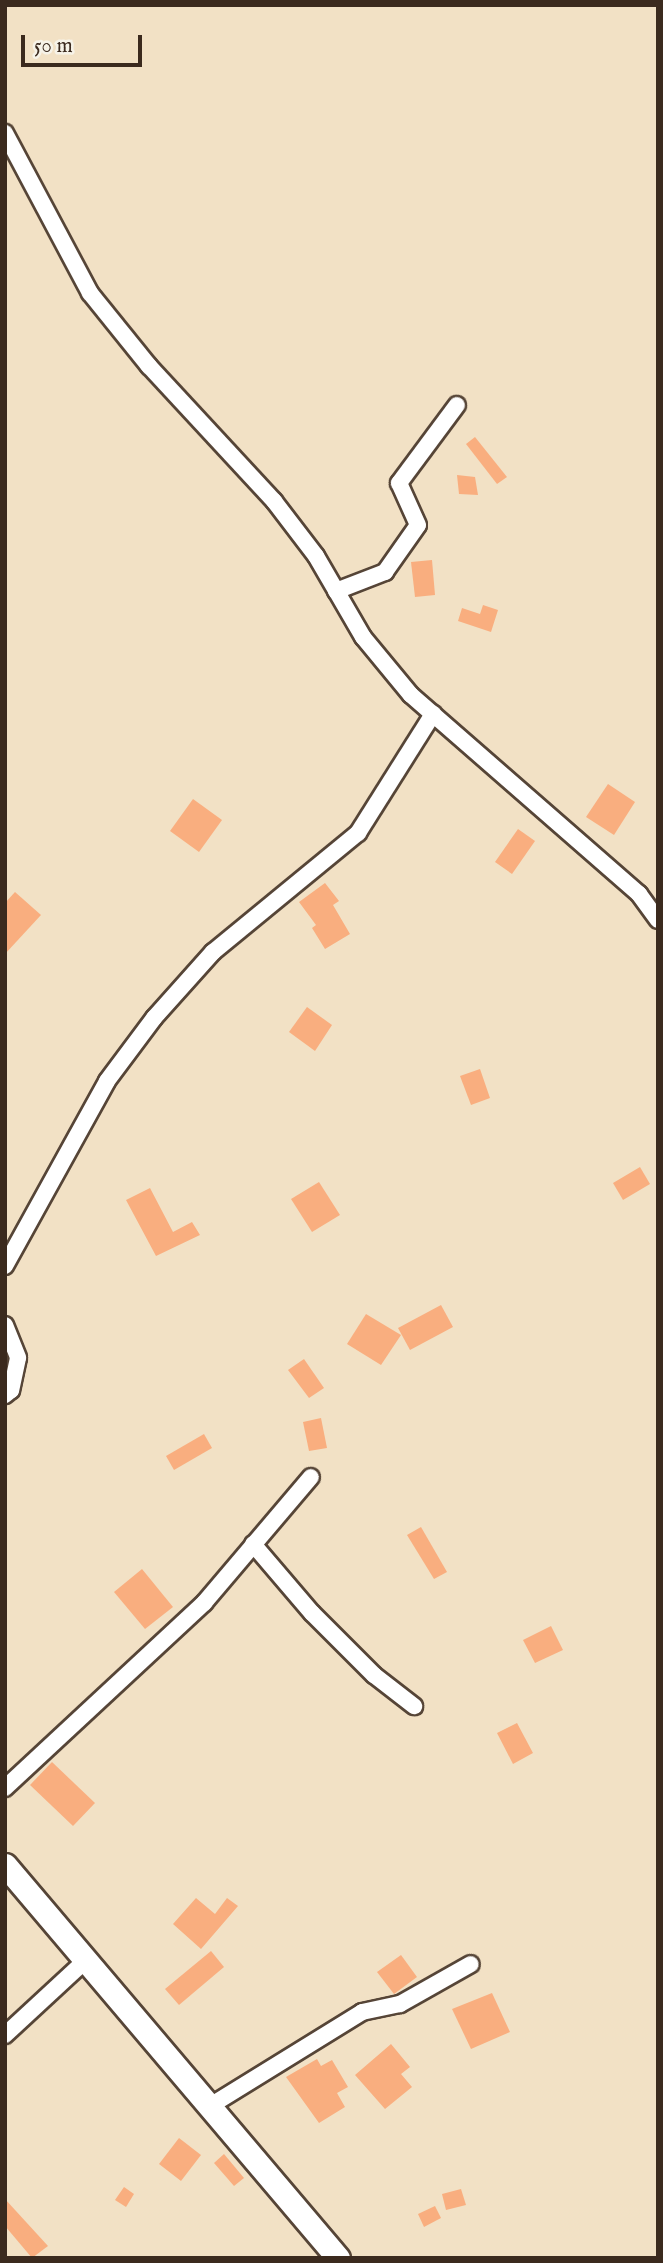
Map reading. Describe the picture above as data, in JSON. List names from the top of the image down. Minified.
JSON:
{"scale_bar":"50 m"}
